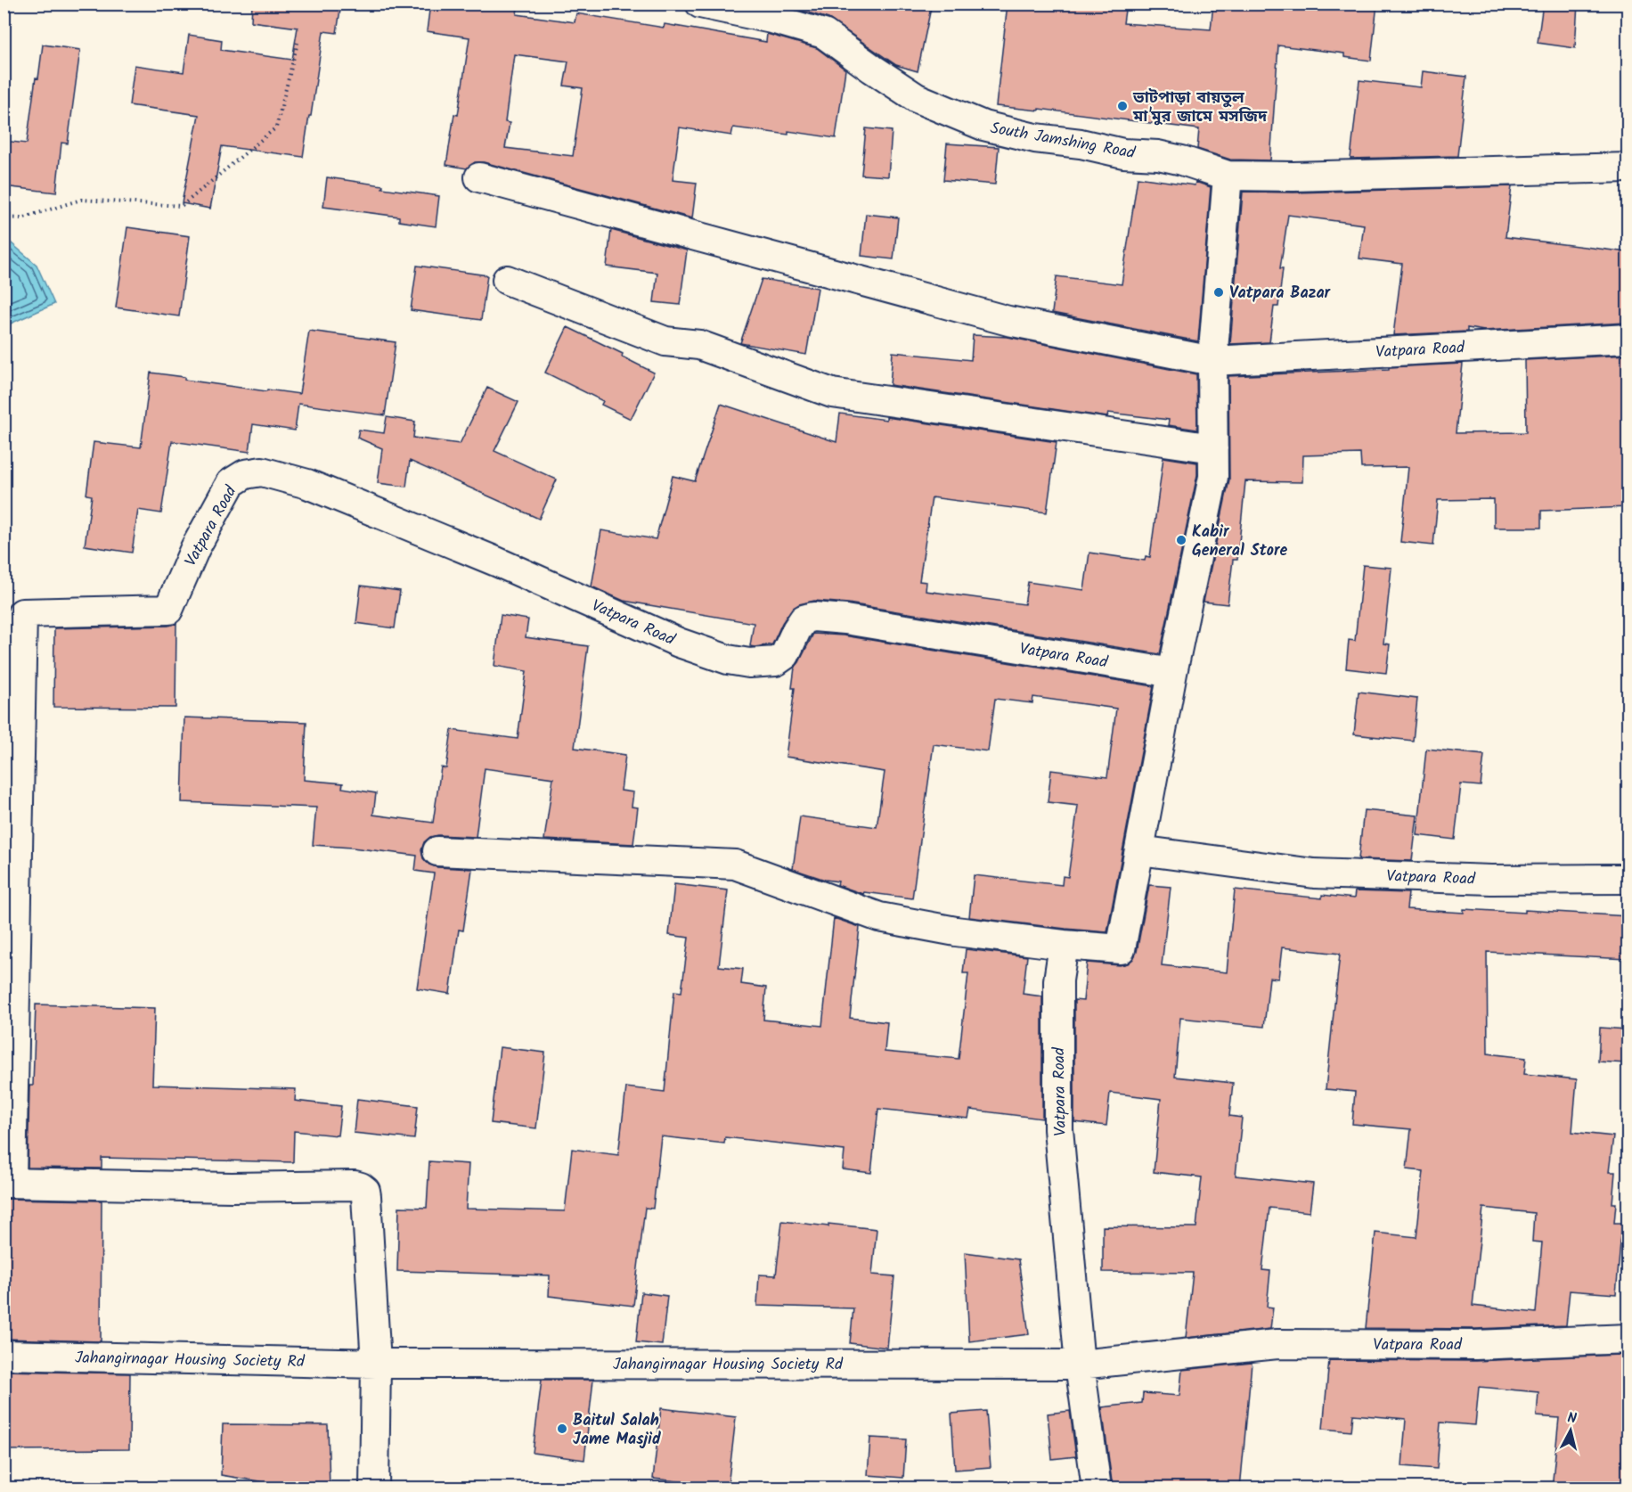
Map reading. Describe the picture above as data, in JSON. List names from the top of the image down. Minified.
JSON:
{"streets":{"street":["South Jamshing Road","Vatpara Road","Jahangirnagar Housing Society Rd"]},"crossings":[["Vatpara Road","Jahangirnagar Housing Society Rd"]],"places":["ভাটপাড়া বায়তুল মা'মুর জামে মসজিদ","Vatpara Bazar","Kabir General Store","Baitul Salah Jame Masjid"],"north":"top"}
